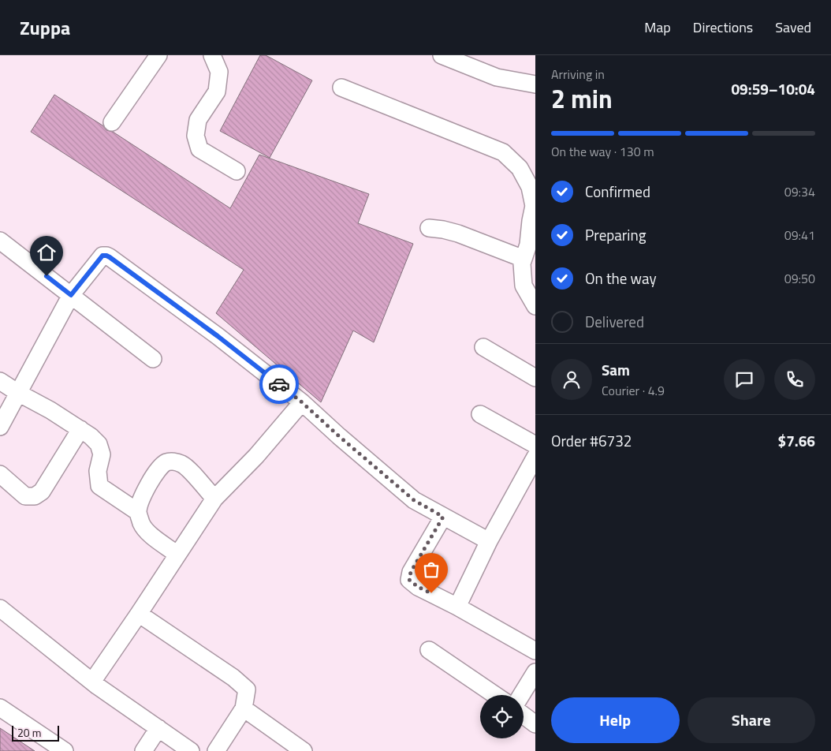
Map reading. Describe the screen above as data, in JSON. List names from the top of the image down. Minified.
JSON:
{"scale_bar":"20 m","page":{"header":"Zuppa","nav":["Map","Directions","Saved"],"heading":["2 min","Arriving in","09:59–10:04"],"panel":["Sam","Courier · 4.9","Order #6732","$7.66"],"bar":"On the way · 130 m","list":[["Confirmed","09:34"],["Preparing","09:41"],["On the way","09:50"],"Delivered"],"buttons":["Help","Share"],"scale":"20 m"}}
